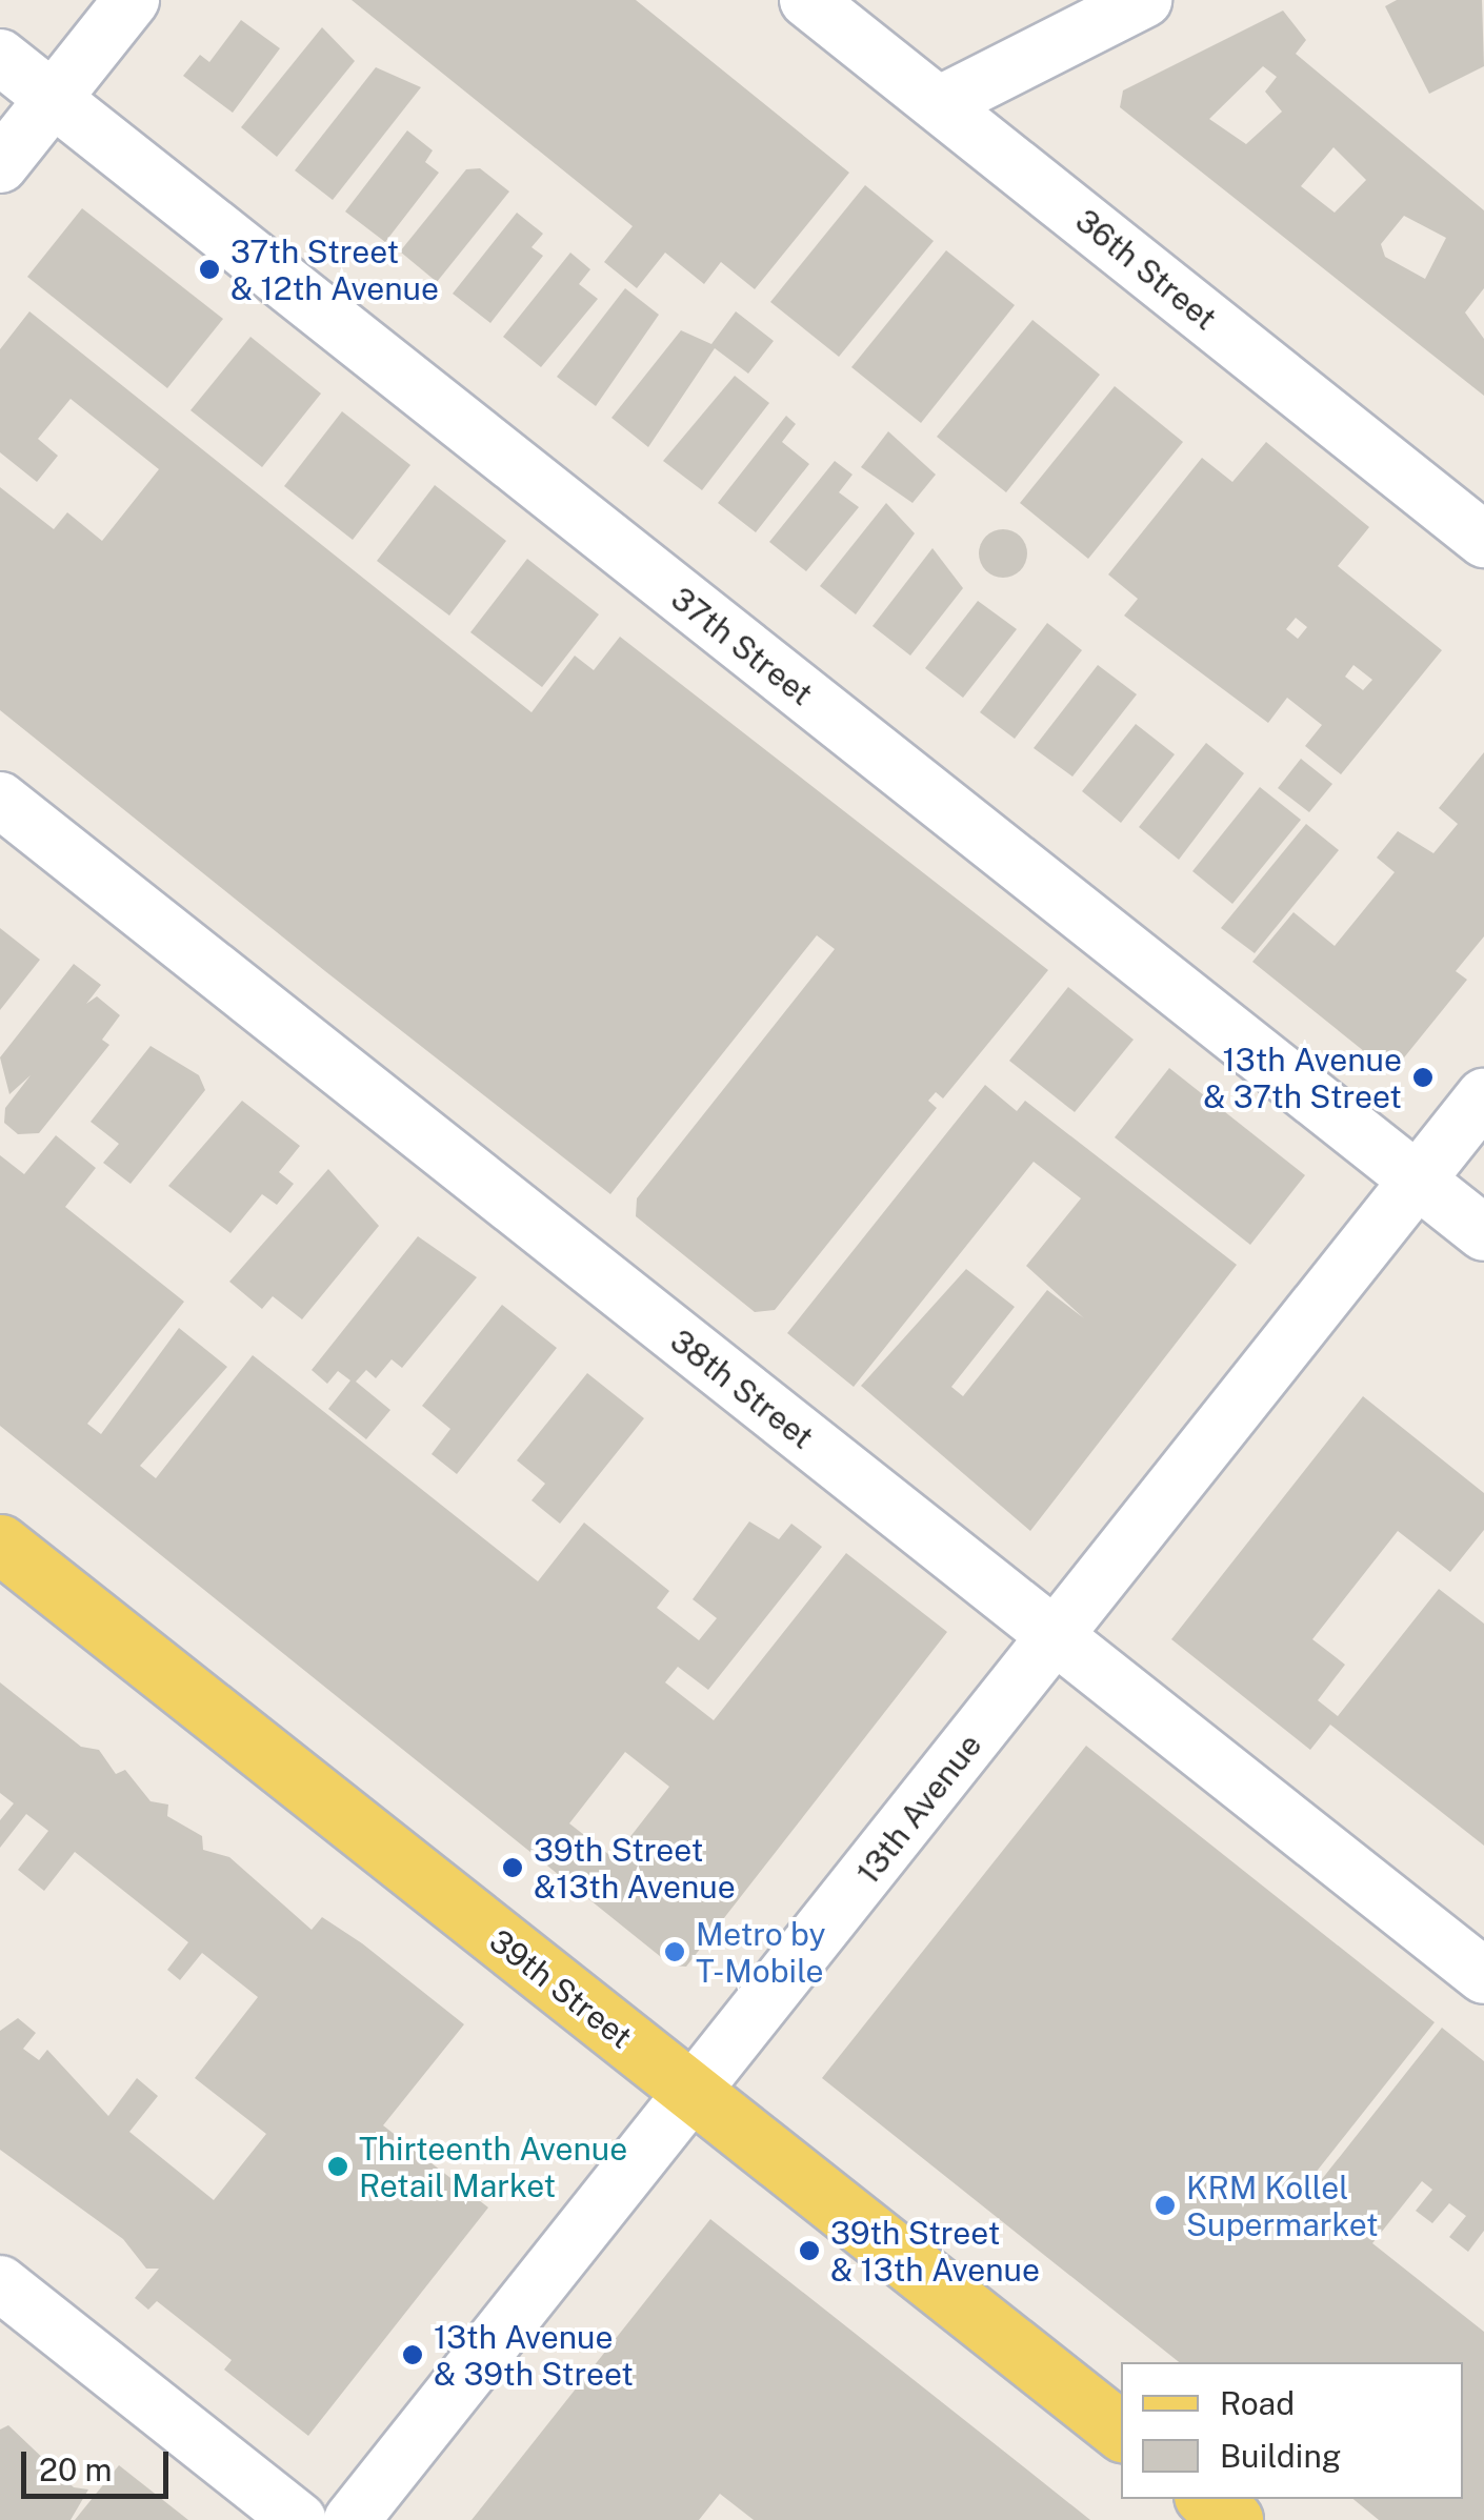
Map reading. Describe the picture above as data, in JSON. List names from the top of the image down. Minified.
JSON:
{"streets":{"main road":["39th Street"],"street":["36th Street","37th Street","38th Street","13th Avenue"]},"crossings":[["37th Street","13th Avenue"],["38th Street","13th Avenue"],["13th Avenue","39th Street"]],"places":["37th Street & 12th Avenue","13th Avenue & 37th Street","39th Street &13th Avenue","Metro by T-Mobile","Thirteenth Avenue Retail Market","KRM Kollel Supermarket","39th Street & 13th Avenue","13th Avenue & 39th Street"],"legend":["Road","Building"],"scale_bar":"20 m"}
